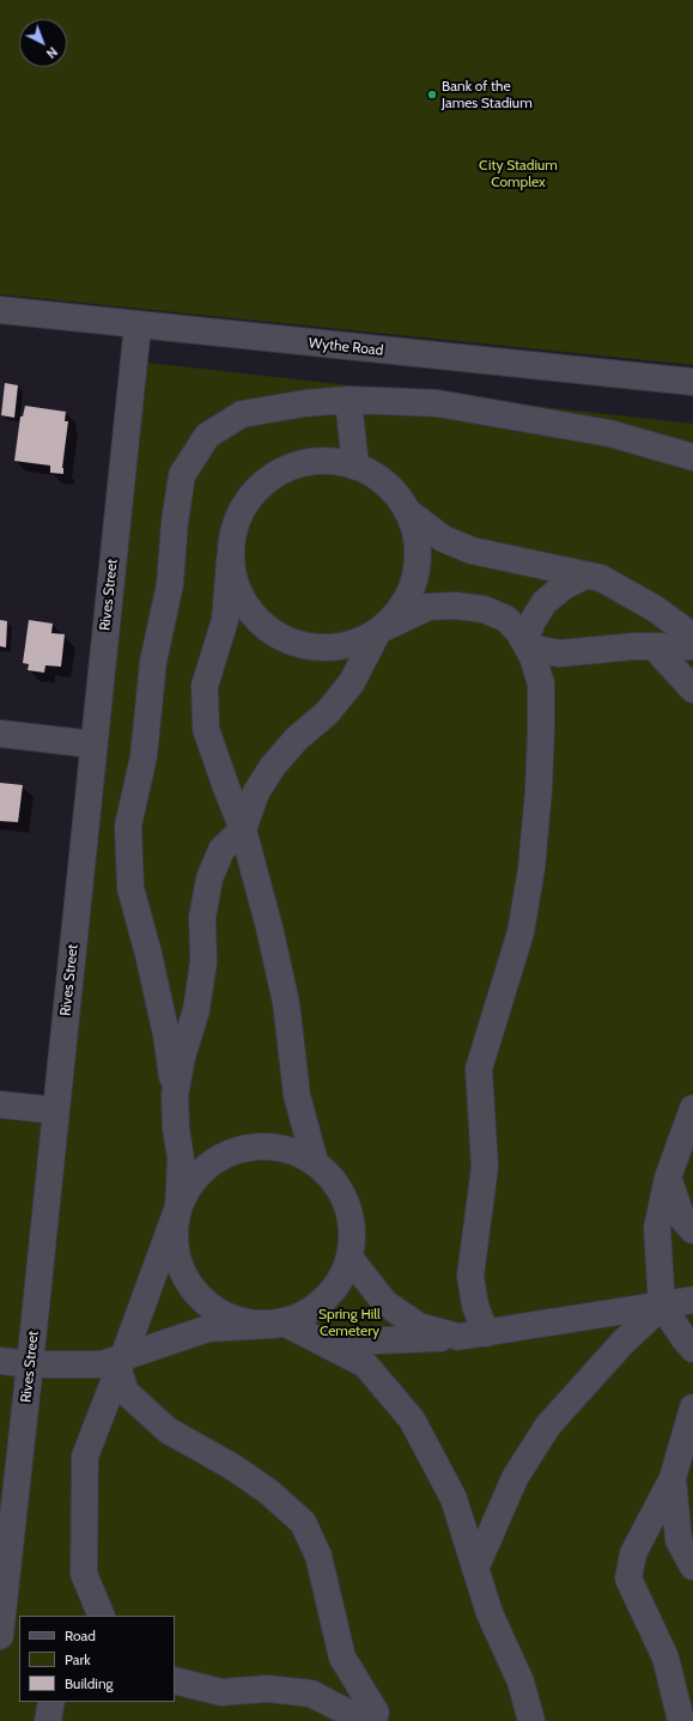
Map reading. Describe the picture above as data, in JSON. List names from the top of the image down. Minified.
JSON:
{"streets":{"street":["Wythe Road","Rives Street"]},"crossings":[["Wythe Road","Rives Street"]],"parks":["City Stadium Complex","Spring Hill Cemetery"],"places":["Bank of the James Stadium"],"legend":["Road","Park","Building"],"north":"bottom right"}
